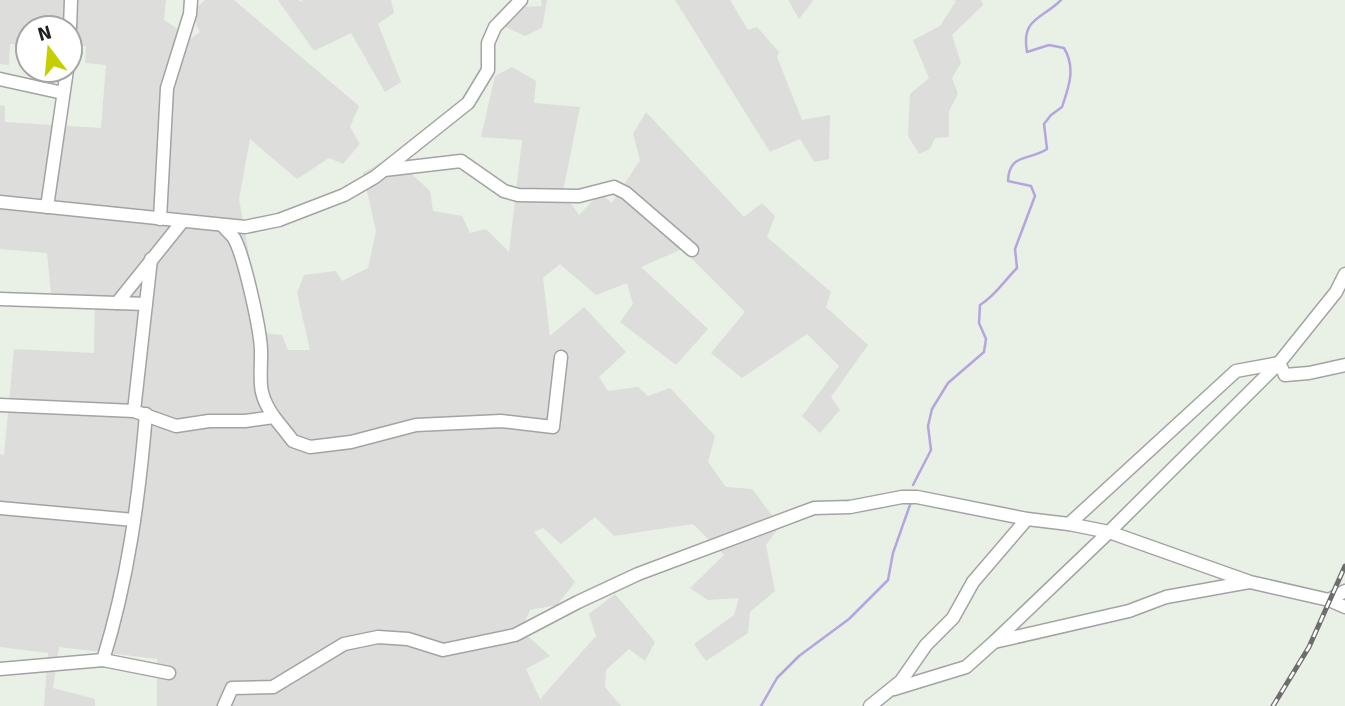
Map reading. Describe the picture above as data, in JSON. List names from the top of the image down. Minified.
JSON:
{"north":"top"}
